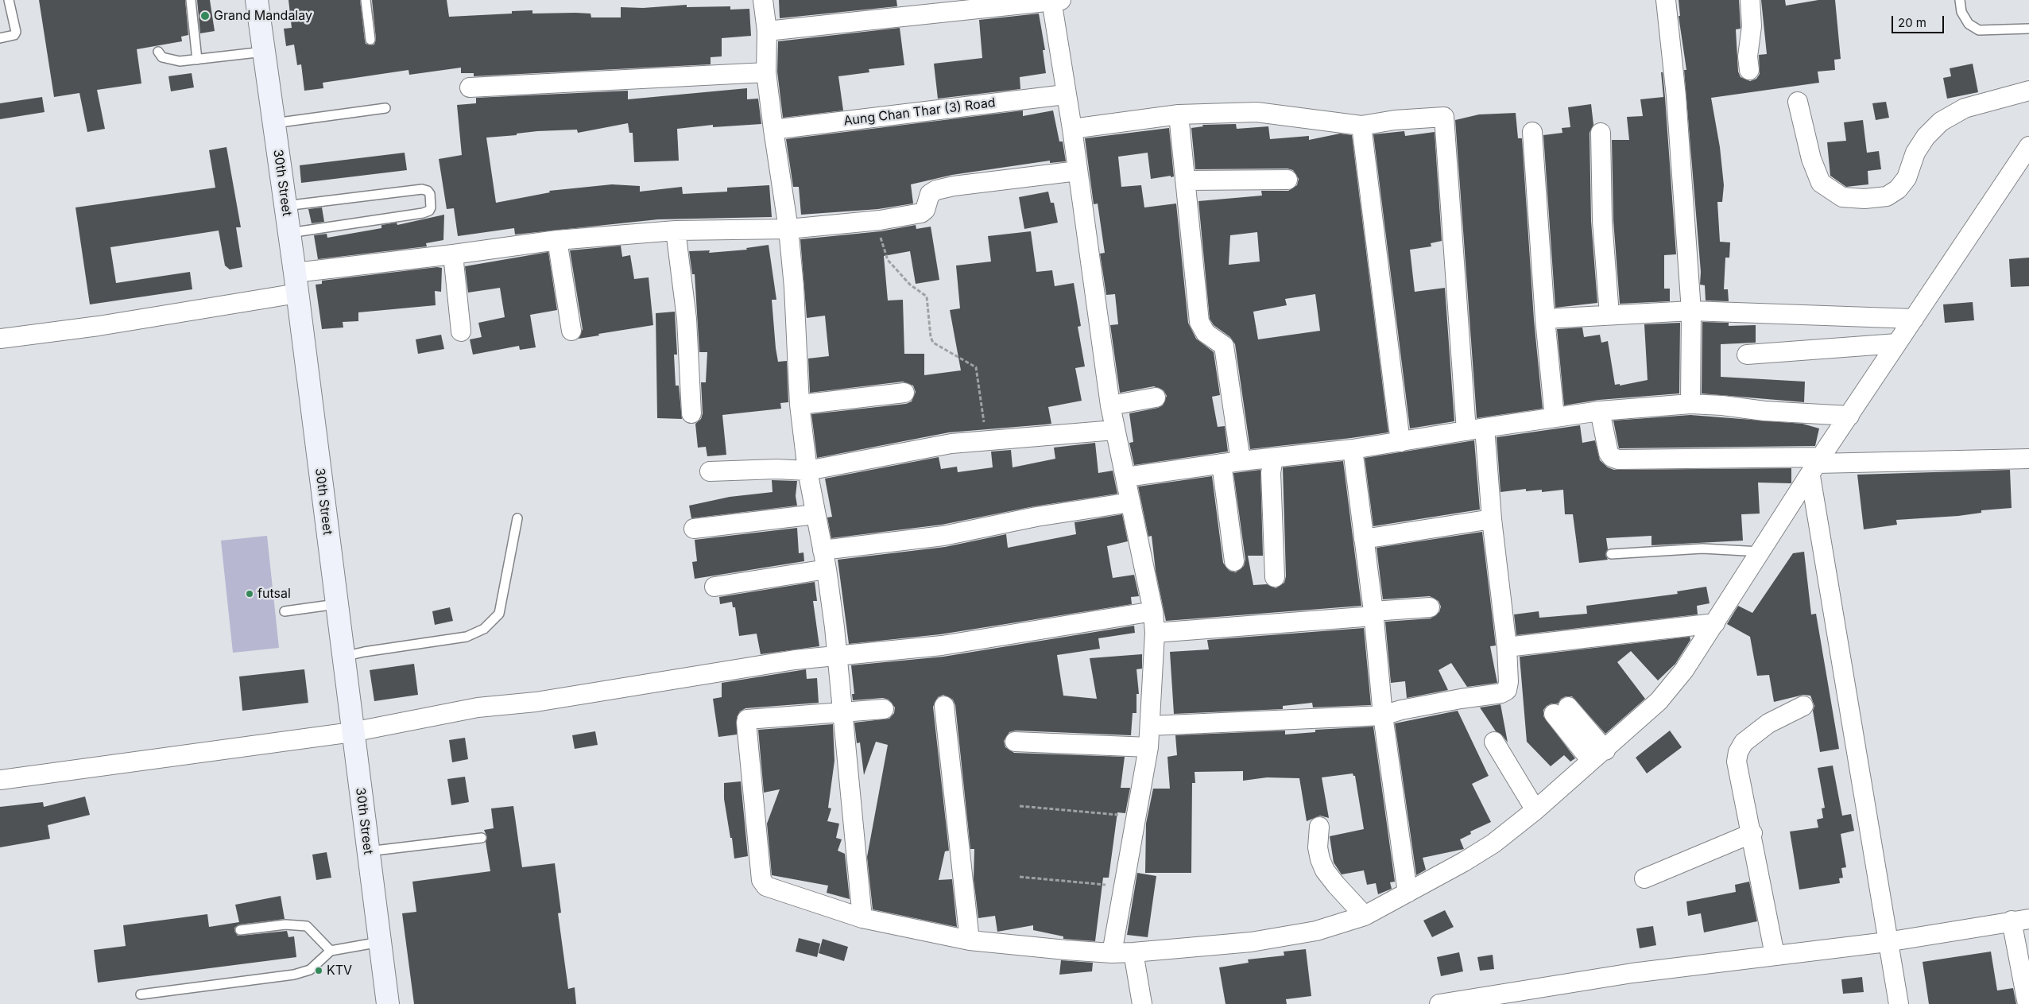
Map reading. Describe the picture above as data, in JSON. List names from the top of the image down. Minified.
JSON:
{"streets":{"main road":["30th Street"],"street":["Aung Chan Thar (3) Road"]},"places":["Grand Mandalay","futsal","KTV"],"scale_bar":"20 m"}
